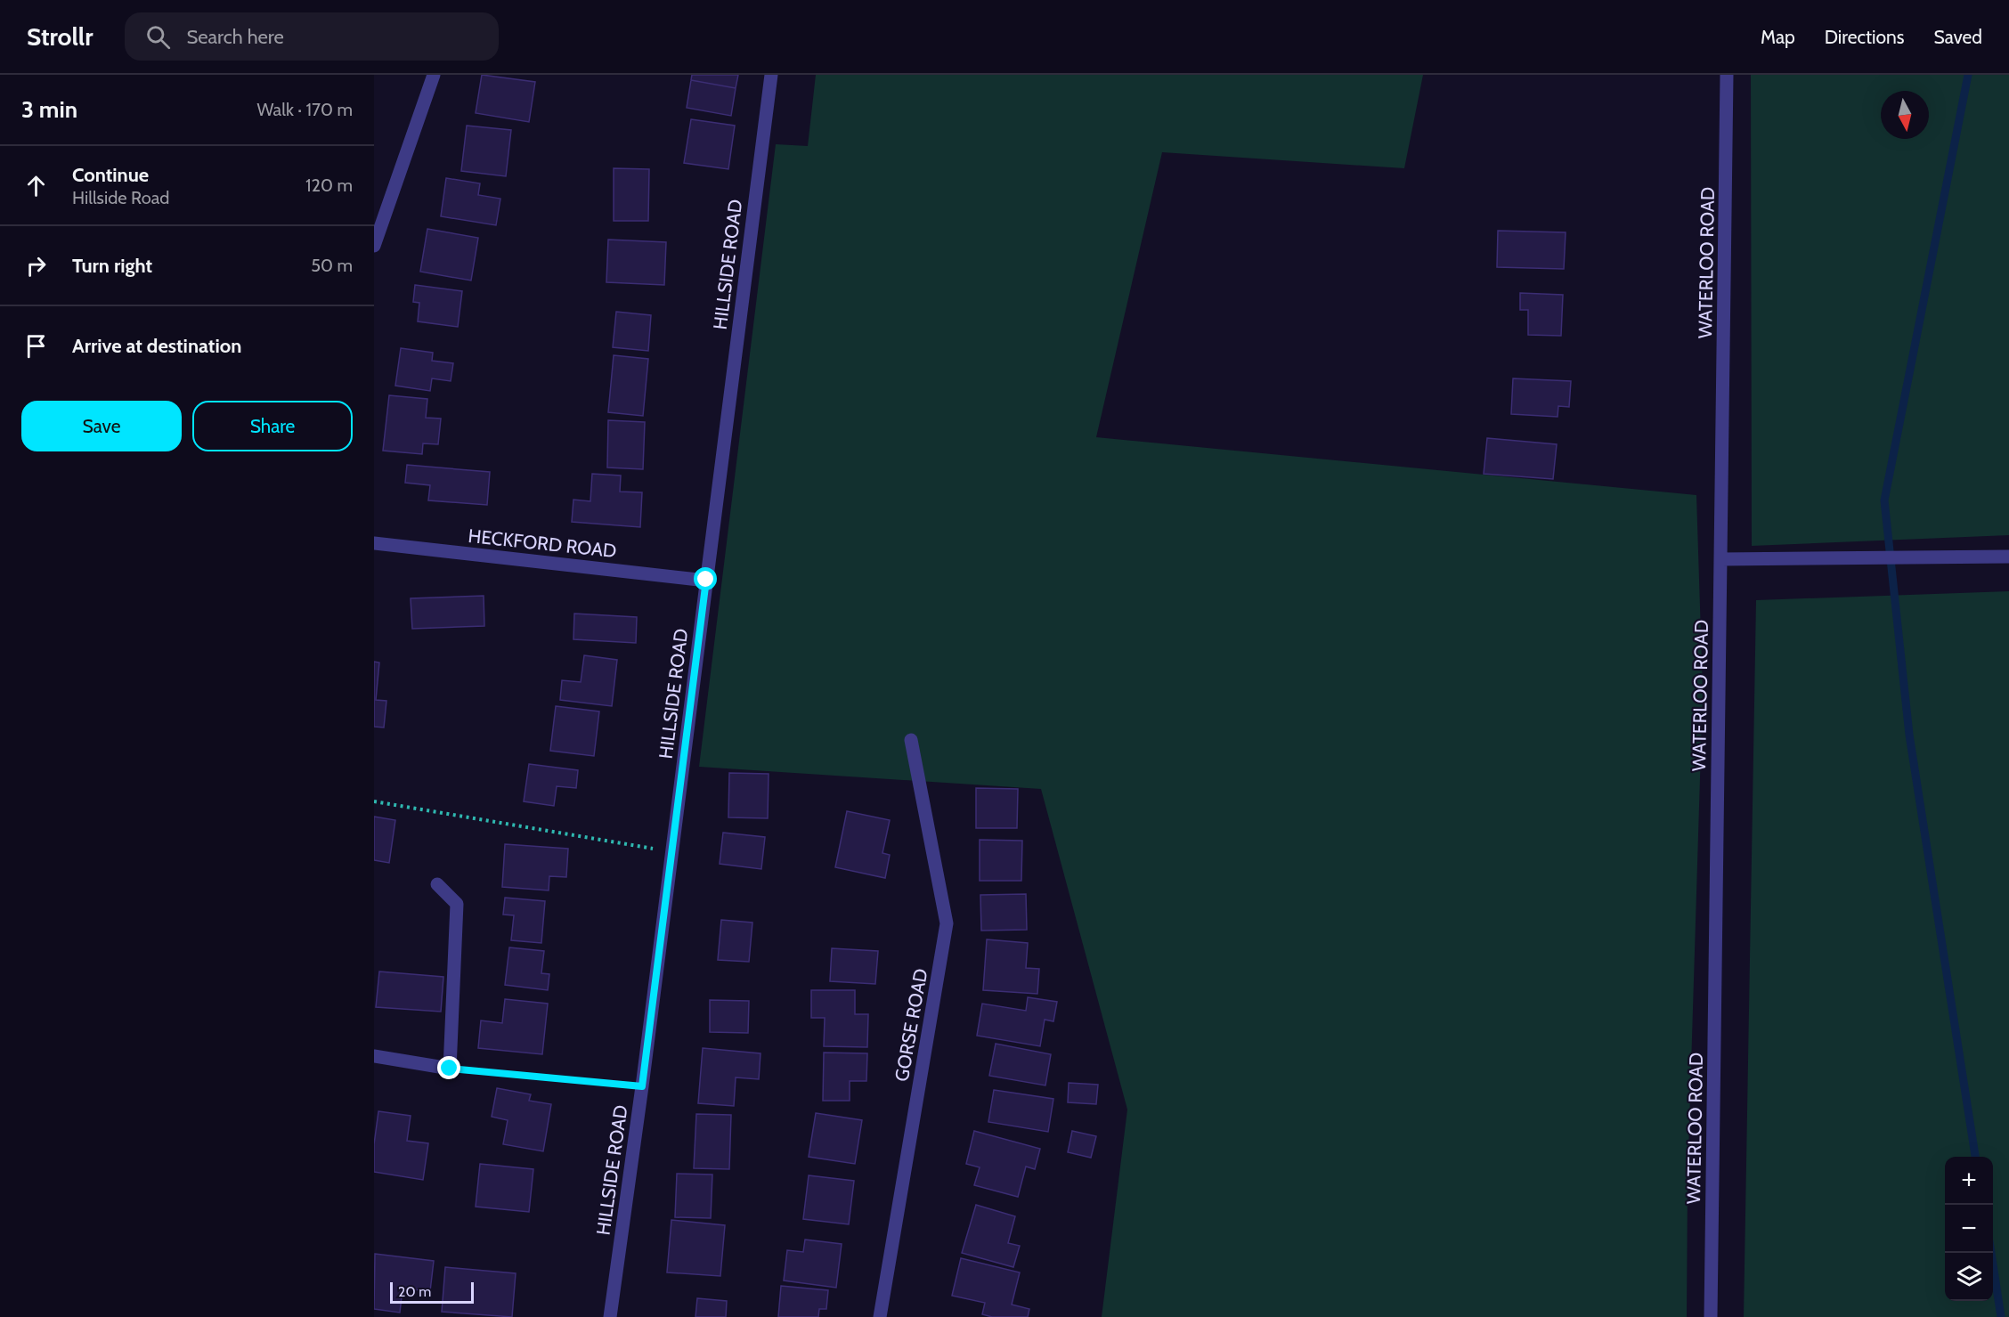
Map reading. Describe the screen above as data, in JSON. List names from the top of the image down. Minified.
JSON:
{"streets":{"street":["WATERLOO ROAD","HILLSIDE ROAD","HECKFORD ROAD","GORSE ROAD"]},"crossings":[["HILLSIDE ROAD","HECKFORD ROAD"]],"scale_bar":"20 m","north":"bottom","page":{"header":"Strollr","search":"Search here","nav":["Map","Directions","Saved"],"heading":["3 min","Walk · 170 m"],"list":[["Continue","Hillside Road","120 m"],["Turn right","50 m"],"Arrive at destination"],"buttons":["Save","Share"],"map_buttons":["+","−"],"scale":"20 m"}}
